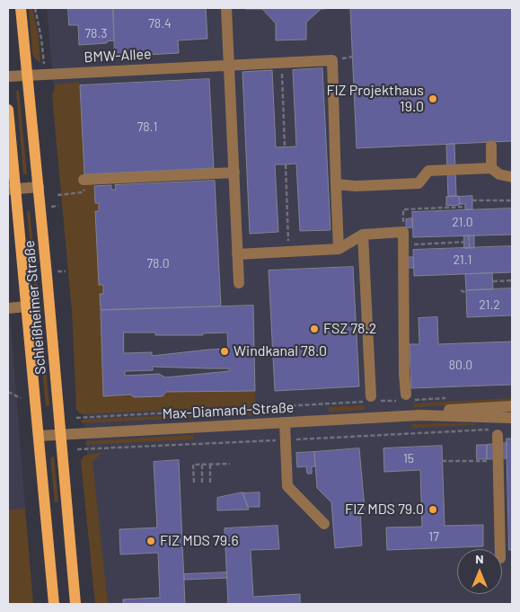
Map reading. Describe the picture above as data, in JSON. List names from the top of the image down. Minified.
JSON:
{"streets":{"main road":["Schleißheimer Straße"],"street":["BMW-Allee","Max-Diamand-Straße"]},"crossings":[["BMW-Allee","Schleißheimer Straße"],["Schleißheimer Straße","Max-Diamand-Straße"]],"places":["FIZ Projekthaus 19.0","FSZ 78.2","Windkanal 78.0","FIZ MDS 79.0","FIZ MDS 79.6"],"house_numbers":["78.4","78.3","78.1","21.0","21.1","78.0","21.2","80.0","15","17"],"north":"top"}
